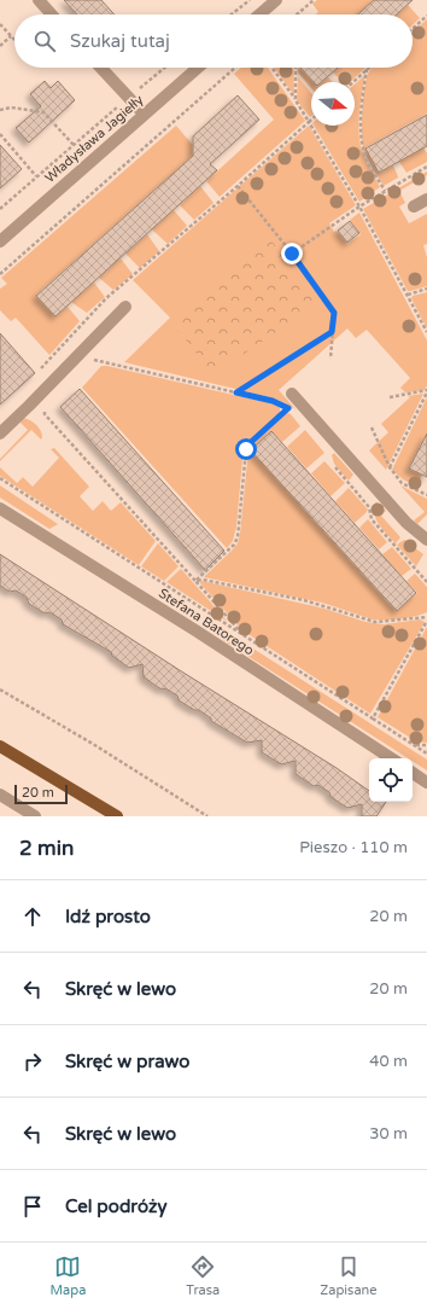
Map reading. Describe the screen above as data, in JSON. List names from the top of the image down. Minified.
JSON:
{"streets":{"street":["Władysława Jagiełły","Stefana Batorego"]},"scale_bar":"20 m","north":"right","page":{"search":"Szukaj tutaj","scale":"20 m","heading":["2 min","Pieszo · 110 m"],"list":[["Idź prosto","20 m"],["Skręć w lewo","20 m"],["Skręć w prawo","40 m"],["Skręć w lewo","30 m"],"Cel podróży"],"nav":["Mapa","Trasa","Zapisane"]}}
